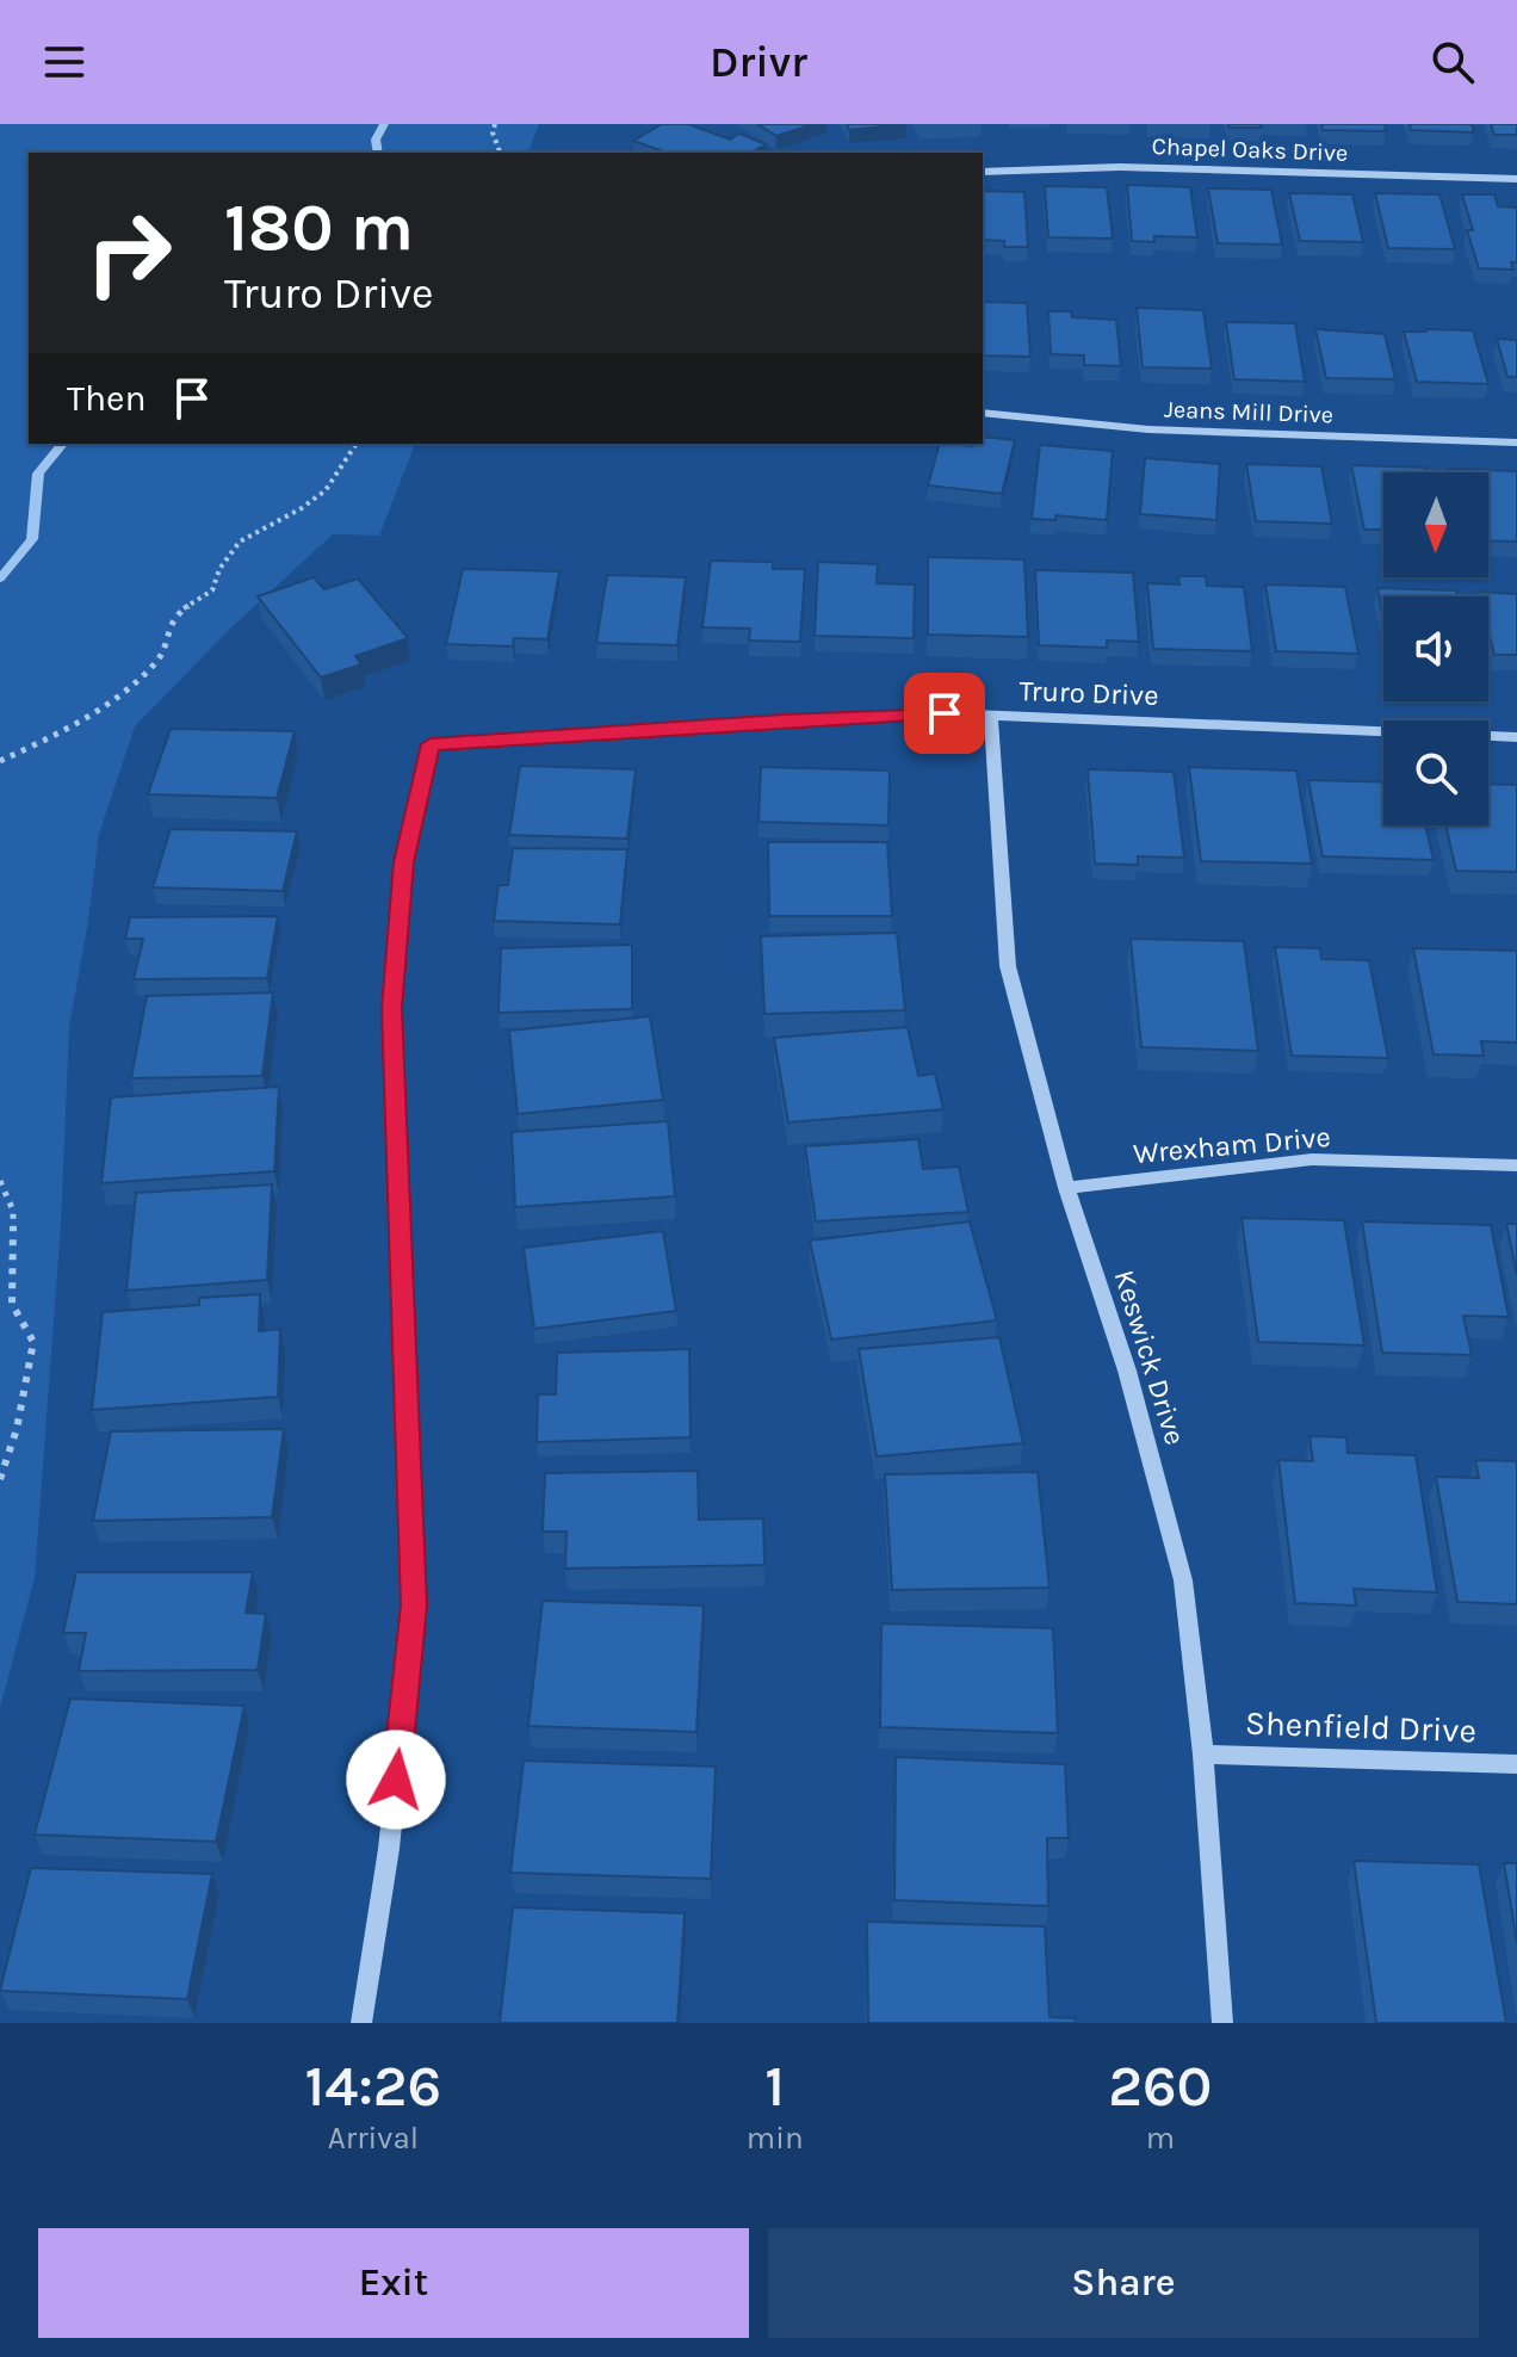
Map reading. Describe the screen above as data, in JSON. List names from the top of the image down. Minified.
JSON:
{"streets":{"street":["Chapel Oaks Drive","Jeans Mill Drive","Truro Drive","Wrexham Drive","Keswick Drive","Shenfield Drive"]},"crossings":[["Truro Drive","Keswick Drive"],["Wrexham Drive","Keswick Drive"],["Keswick Drive","Shenfield Drive"]],"north":"bottom","page":{"header":"Drivr","turn":["180 m","Truro Drive"],"then":"Then","eta":["14:26","Arrival","1","min","260","m"],"buttons":["Exit","Share"]}}
